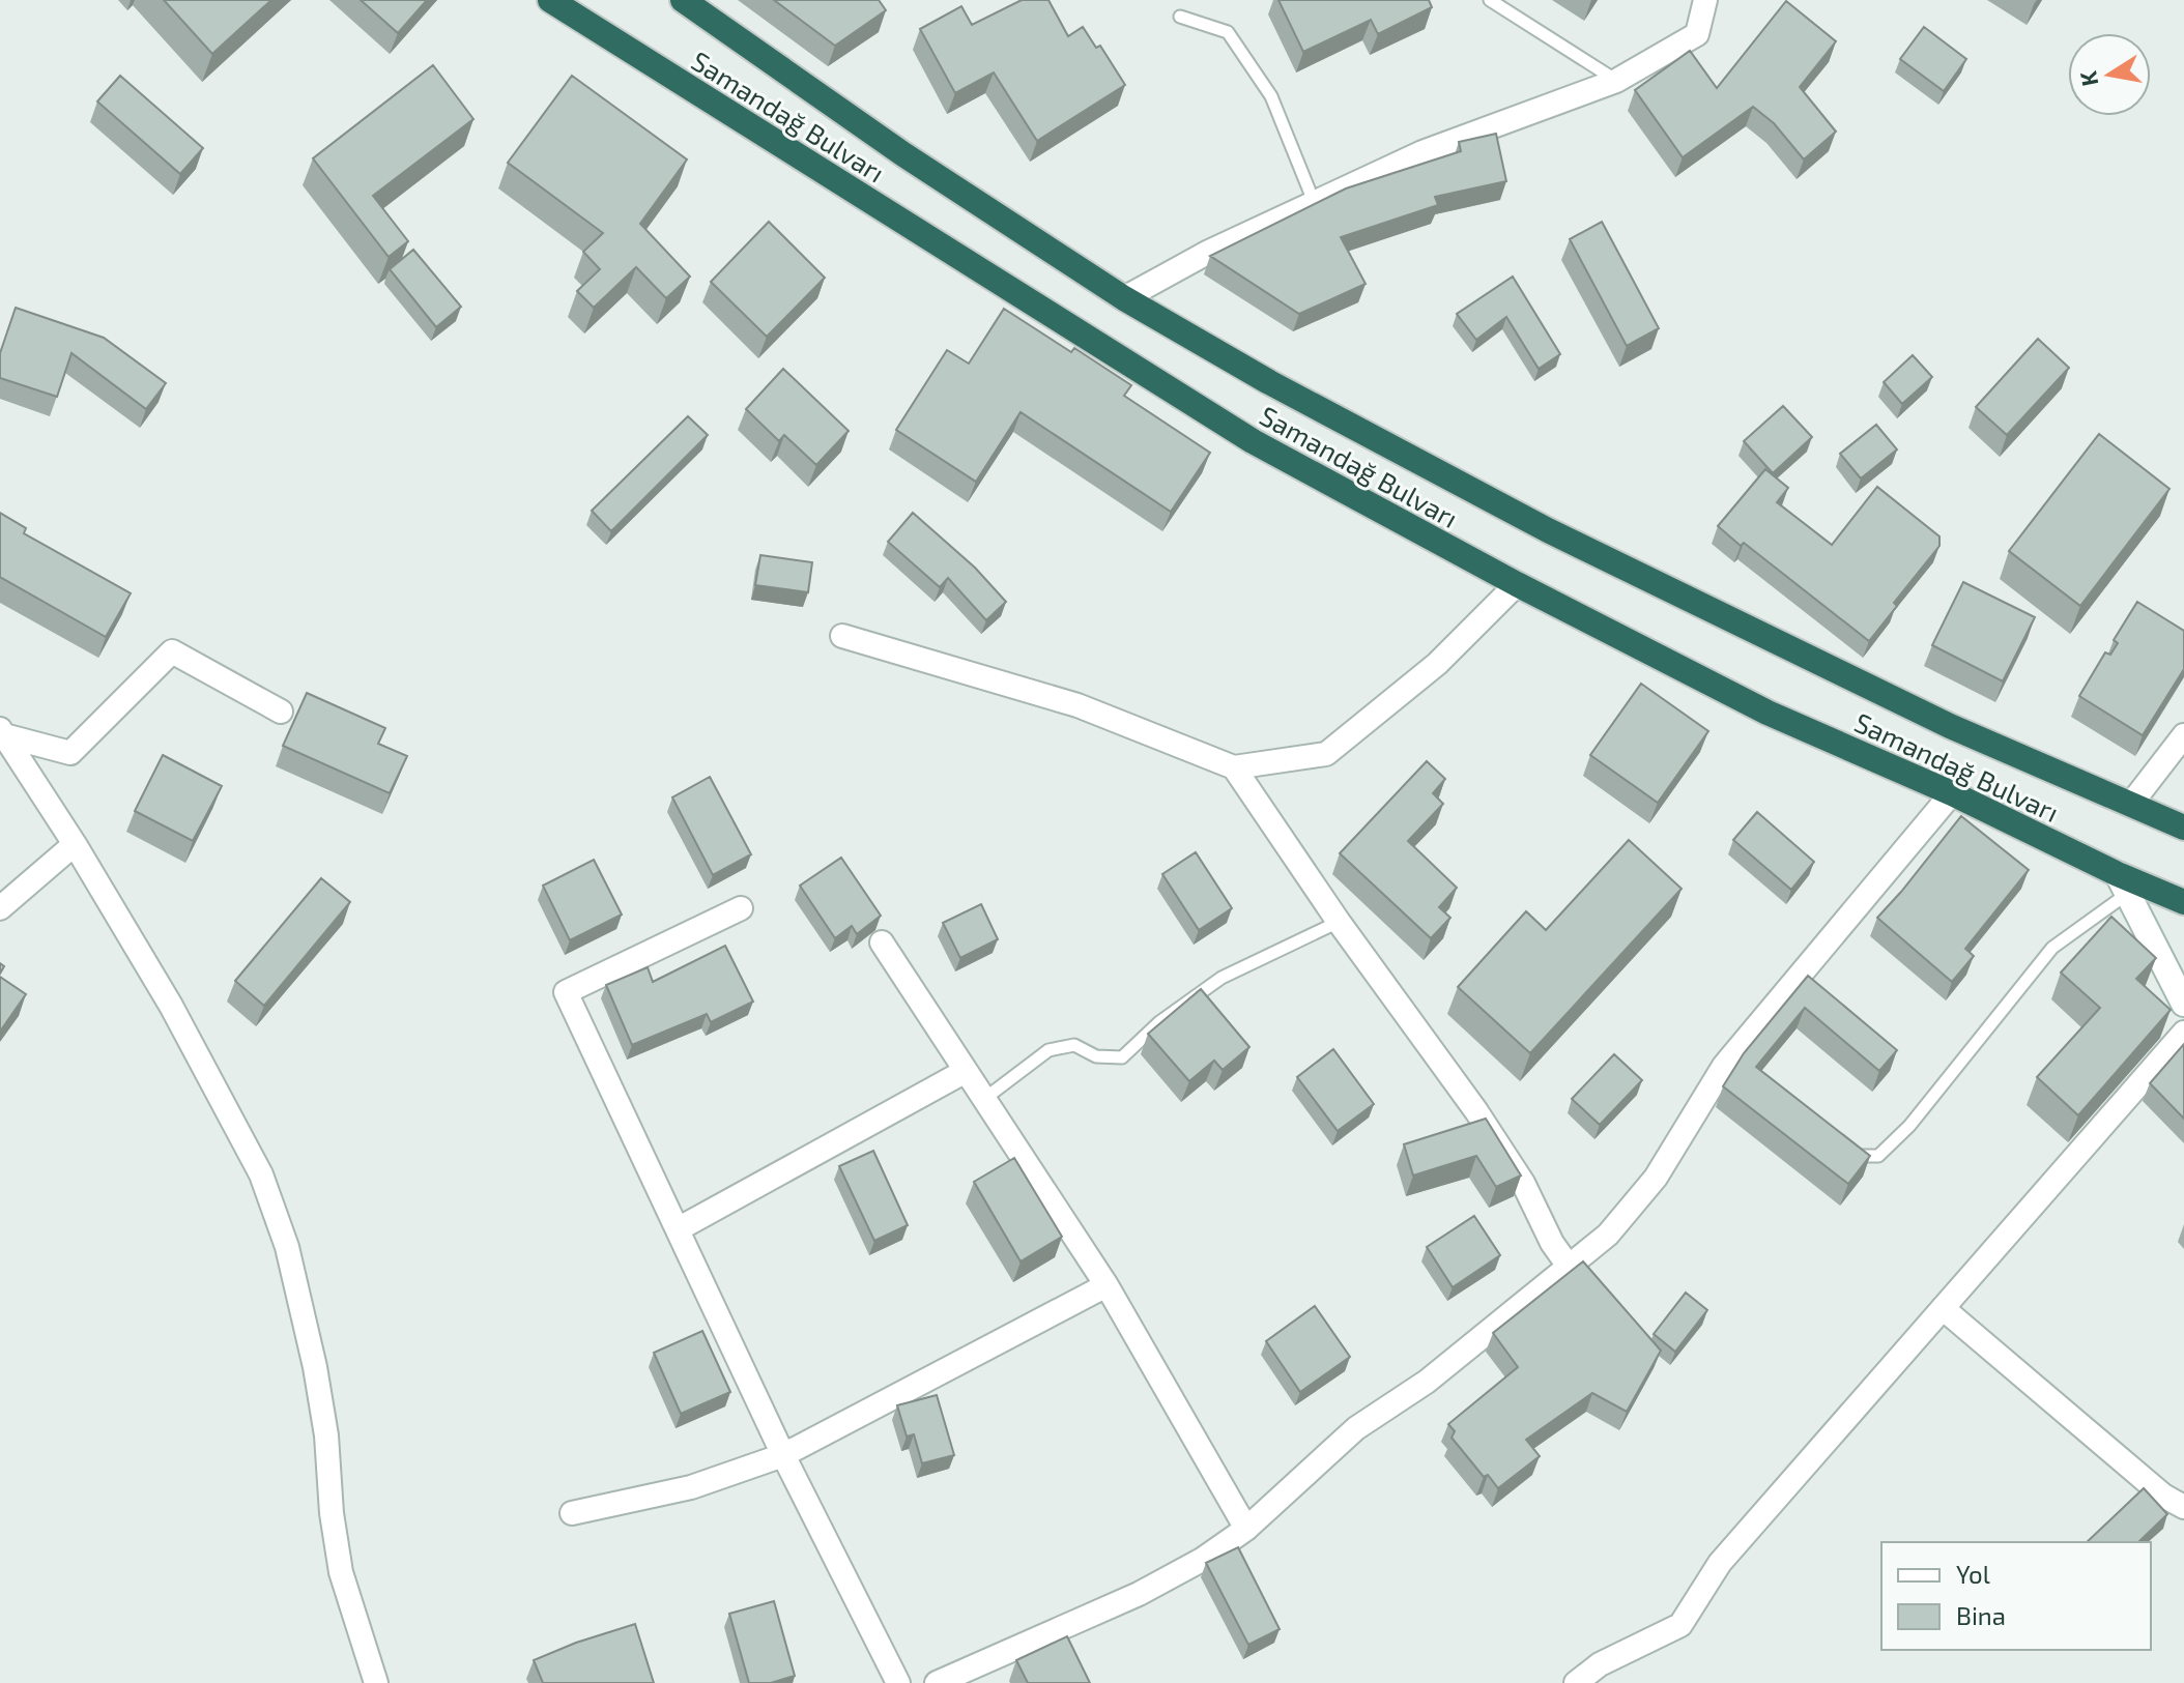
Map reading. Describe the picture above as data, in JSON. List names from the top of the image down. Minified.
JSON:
{"streets":{"highway":["Samandağ Bulvarı"]},"legend":["Yol","Bina"],"north":"left"}
